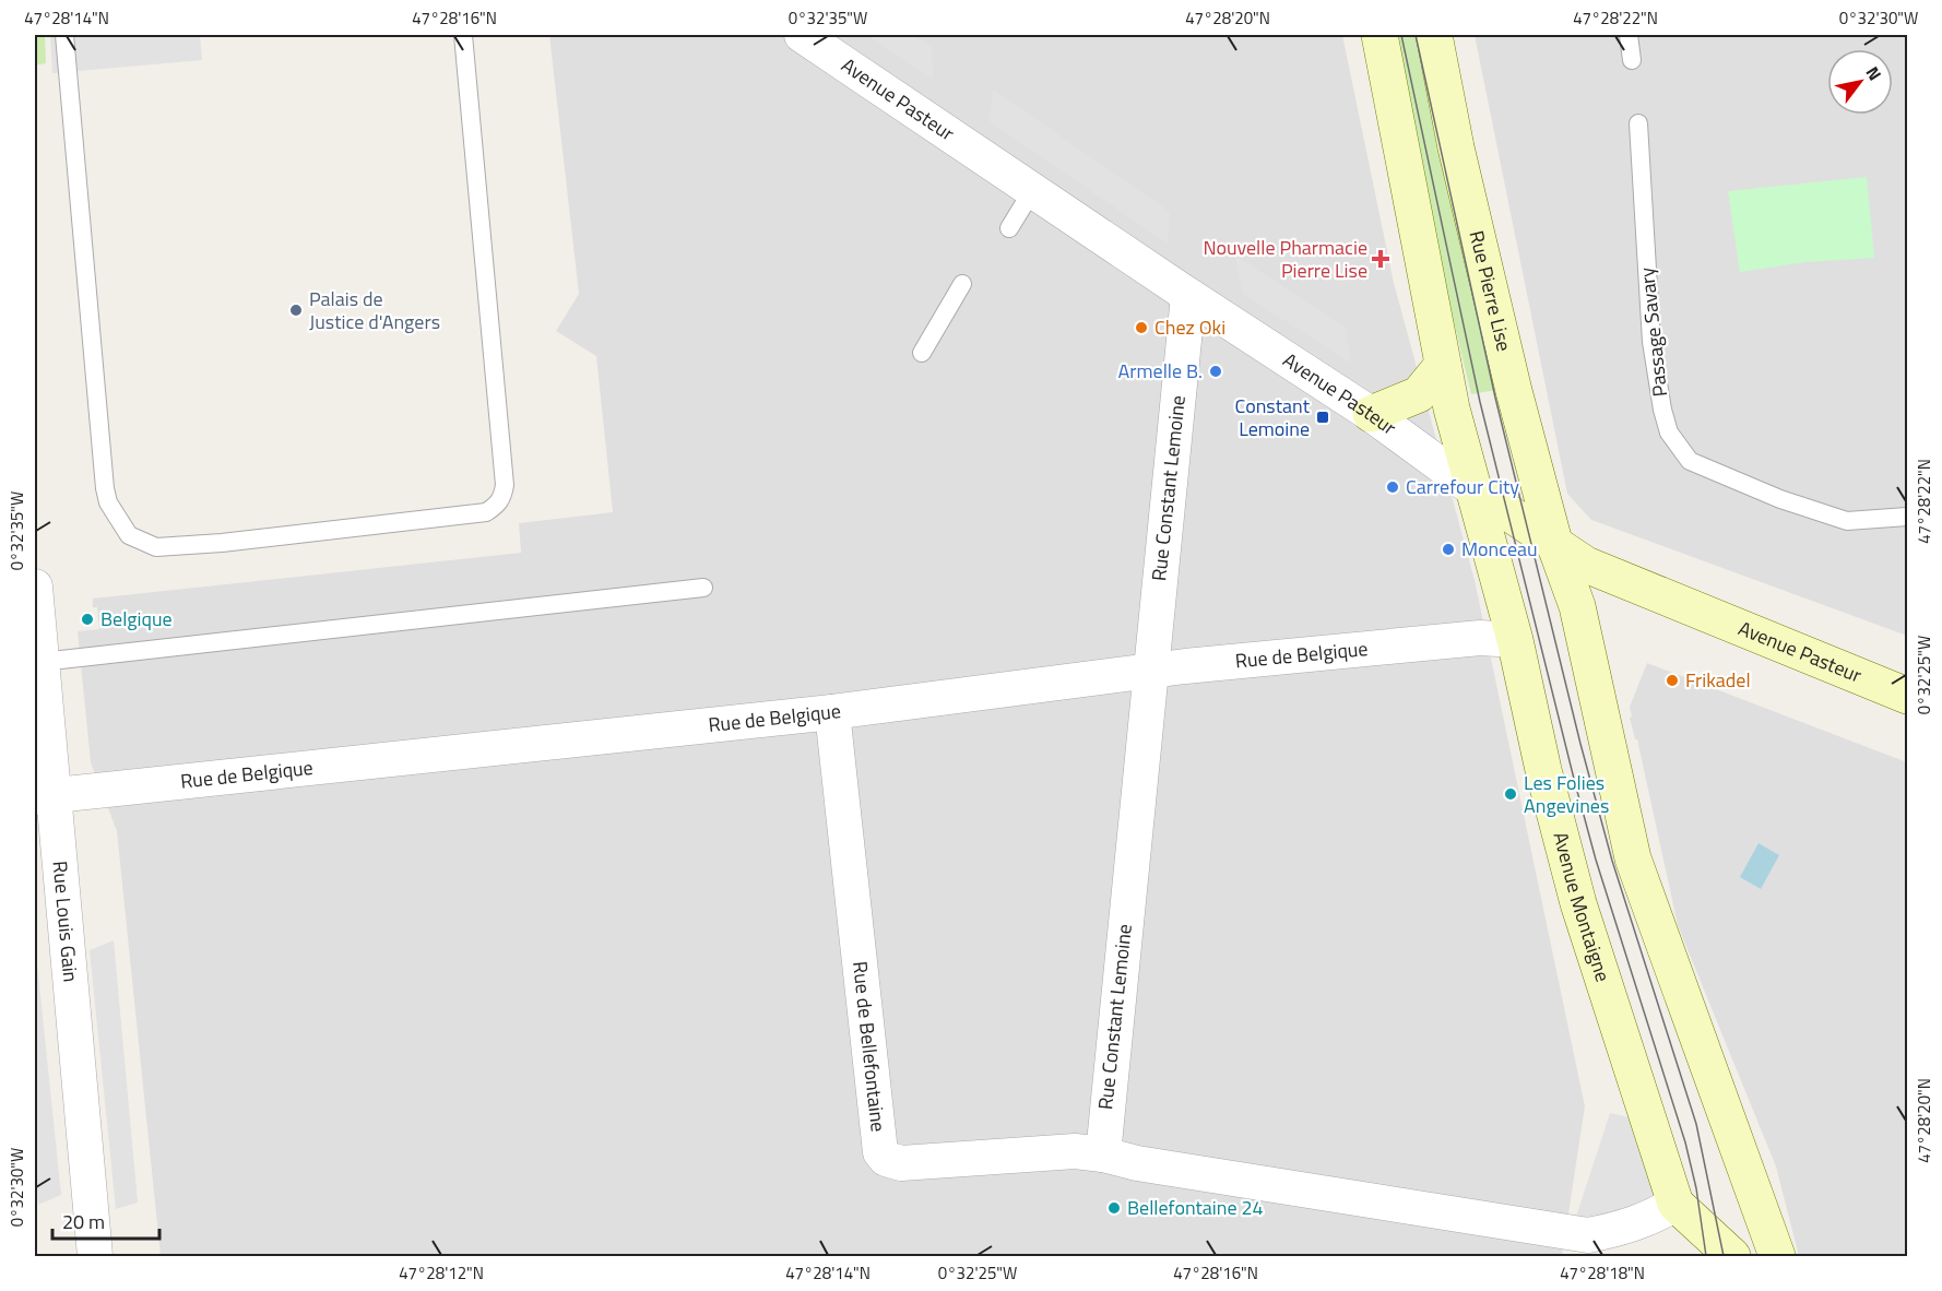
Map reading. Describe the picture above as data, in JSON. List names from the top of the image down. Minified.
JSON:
{"streets":{"main road":["Avenue Pasteur","Rue Pierre Lise","Avenue Montaigne"],"street":["Rue Constant Lemoine","Rue de Belgique","Rue Louis Gain","Rue de Bellefontaine"],"lane":["Passage Savary"]},"crossings":[["Avenue Pasteur","Rue Pierre Lise"],["Avenue Pasteur","Rue Constant Lemoine"],["Avenue Pasteur","Avenue Montaigne"],["Rue Constant Lemoine","Rue de Belgique"],["Rue Constant Lemoine","Rue de Bellefontaine"],["Rue de Belgique","Avenue Montaigne"],["Rue de Belgique","Rue Louis Gain"],["Rue de Belgique","Rue de Bellefontaine"]],"places":{"health":["Nouvelle Pharmacie Pierre Lise"],"other":["Palais de Justice d'Angers","Chez Oki","Armelle B.","Carrefour City","Monceau","Belgique","Frikadel","Les Folies Angevines","Bellefontaine 24"],"transit":["Constant Lemoine"]},"scale_bar":"20 m","north":"top right","coordinates":["47°28'14\"N","47°28'16\"N","0°32'35\"W","47°28'20\"N","47°28'22\"N","0°32'30\"W","0°32'25\"W","47°28'12\"N","47°28'18\"N"]}
